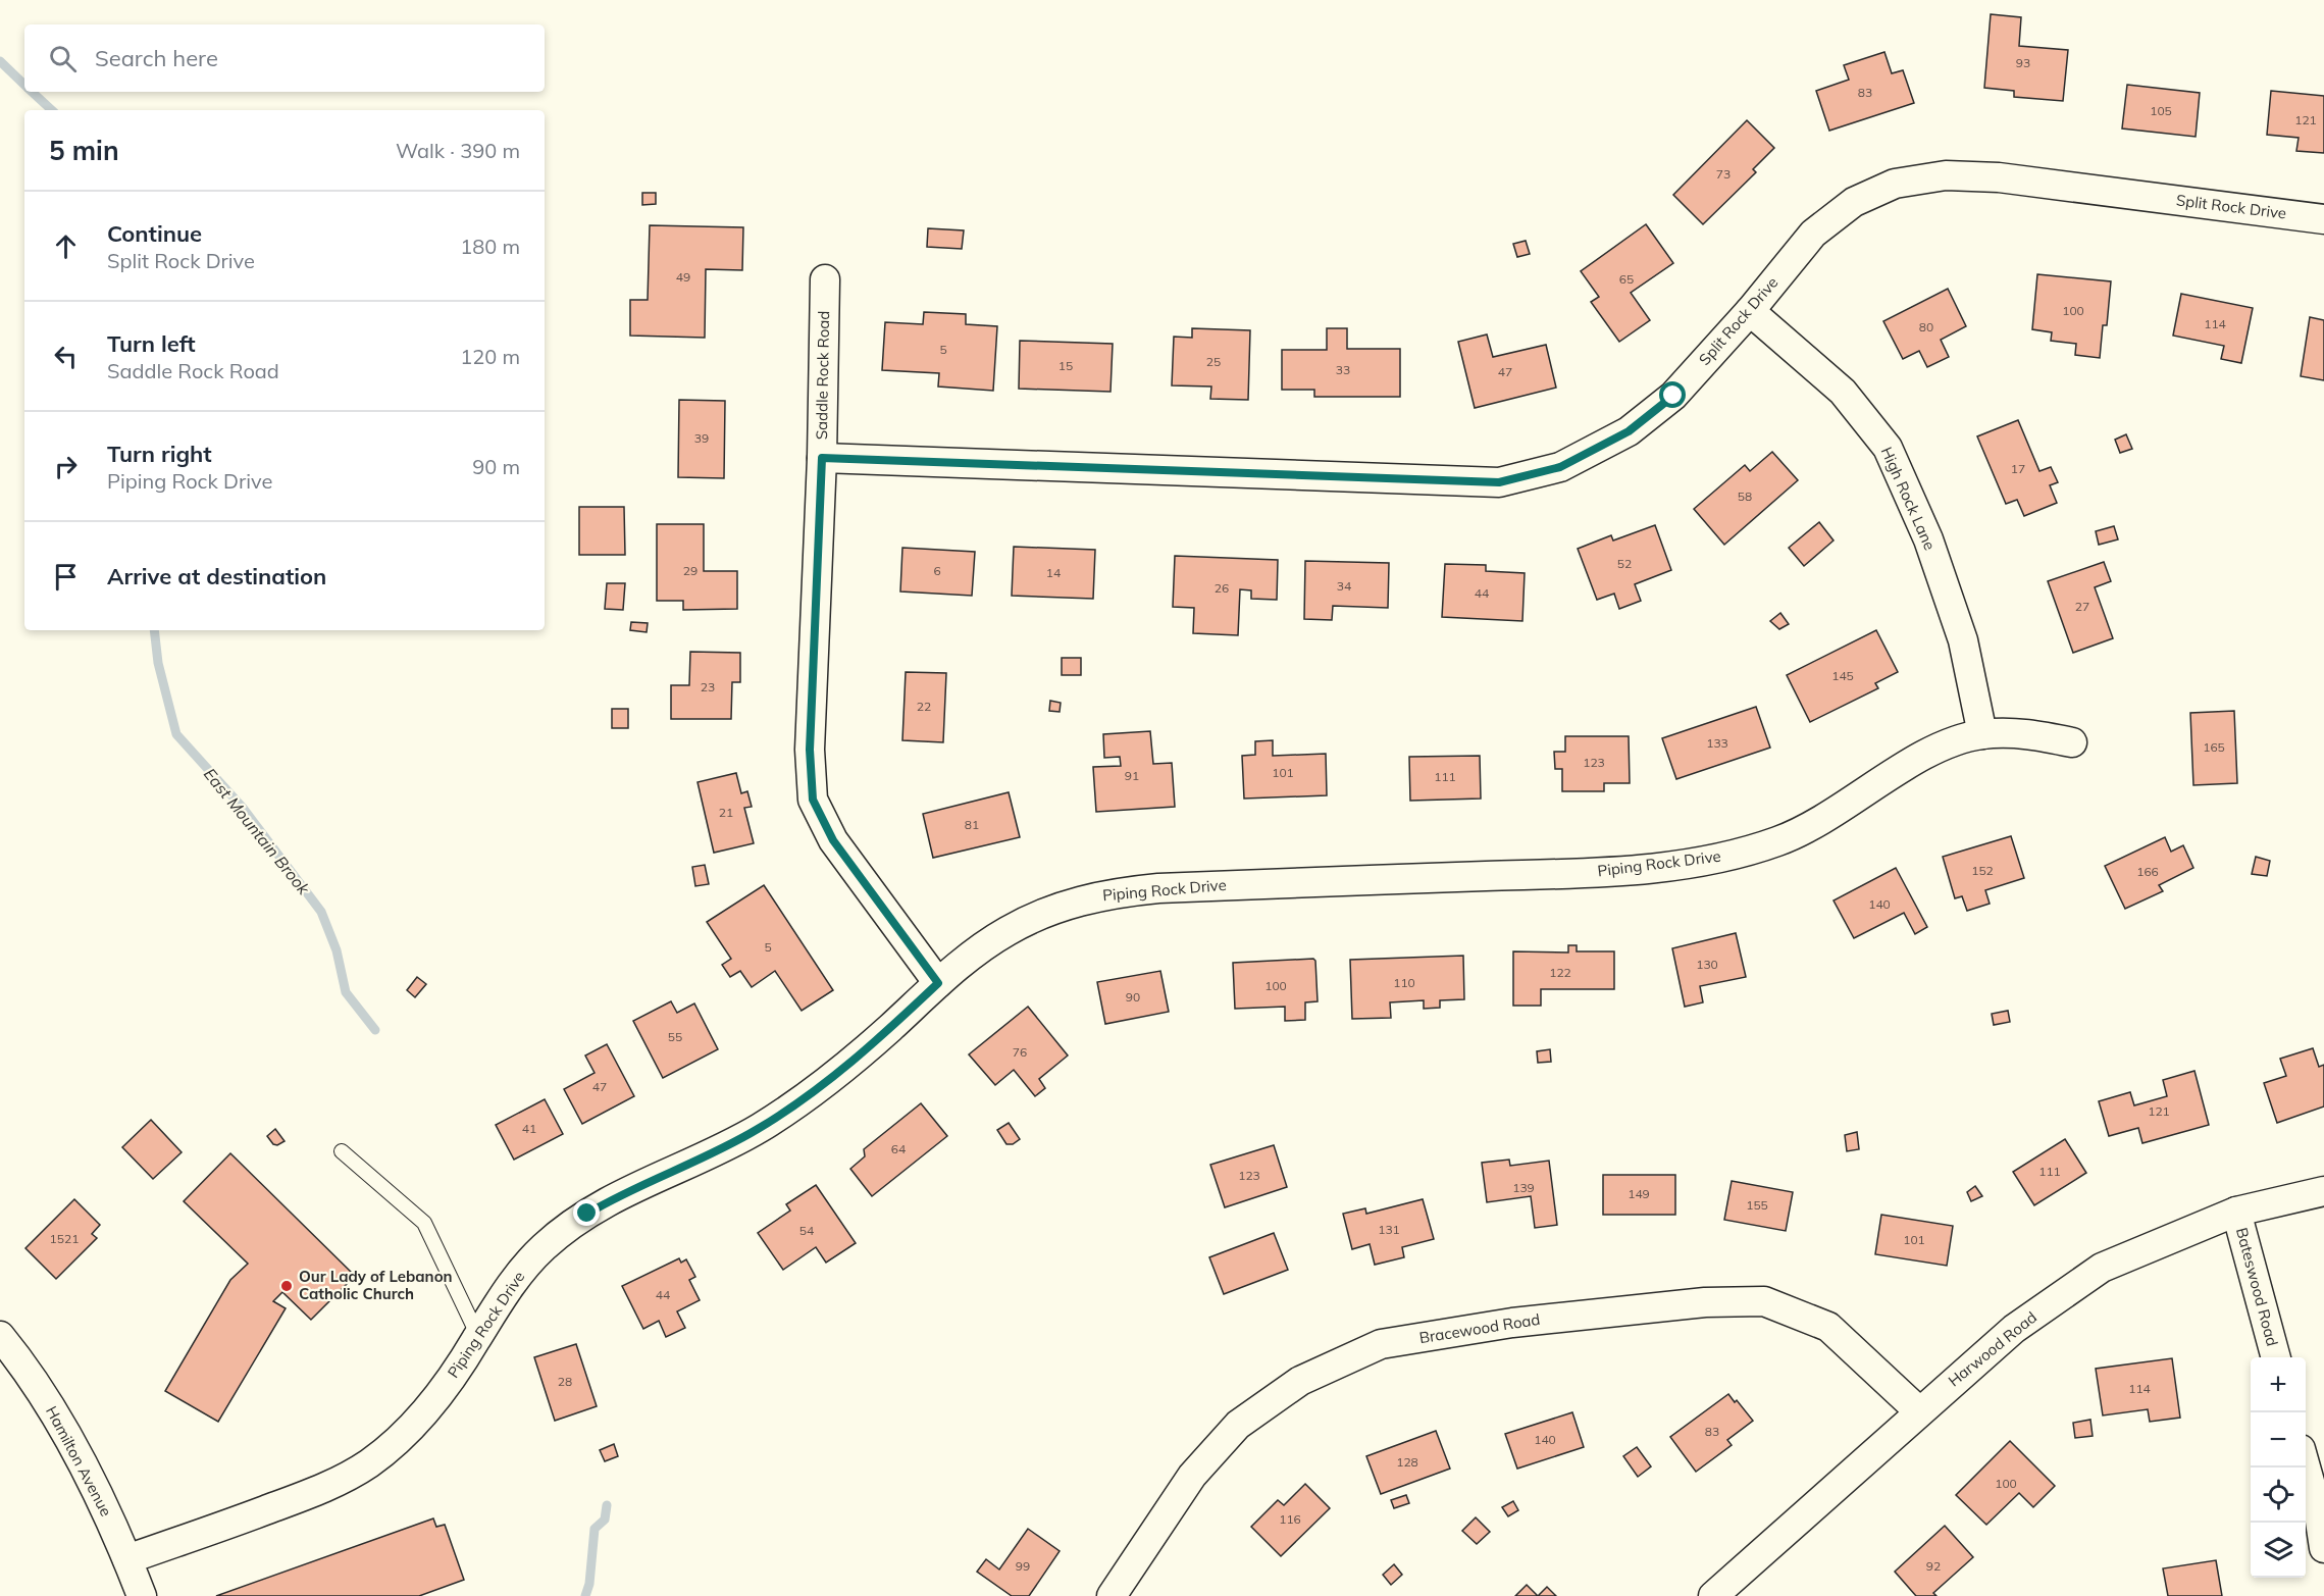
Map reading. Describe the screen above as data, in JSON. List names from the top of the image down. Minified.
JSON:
{"streets":{"street":["Split Rock Drive","Saddle Rock Road","High Rock Lane","Piping Rock Drive","Bateswood Road","Bracewood Road","Harwood Road","Hamilton Avenue"]},"crossings":[["Split Rock Drive","Saddle Rock Road"],["Split Rock Drive","High Rock Lane"],["Saddle Rock Road","Piping Rock Drive"],["High Rock Lane","Piping Rock Drive"],["Piping Rock Drive","Hamilton Avenue"],["Bateswood Road","Harwood Road"],["Bracewood Road","Harwood Road"]],"water":["East Mountain Brook"],"places":["Our Lady of Lebanon Catholic Church"],"house_numbers":["93","83","105","121","73","49","65","100","114","80","5","25","15","33","47","39","17","58","52","29","6","14","34","26","44","27","145","23","22","133","165","123","101","91","111","21","81","152","166","140","5","130","122","110","100","90","55","76","47","121","41","64","111","123","139","149","155","131","54","1521","101","44","28","114","83","140","128","100","116","99","92"],"page":{"search":"Search here","heading":["5 min","Walk · 390 m"],"list":[["Continue","Split Rock Drive","180 m"],["Turn left","Saddle Rock Road","120 m"],["Turn right","Piping Rock Drive","90 m"],"Arrive at destination"],"map_buttons":["+","−"]}}
